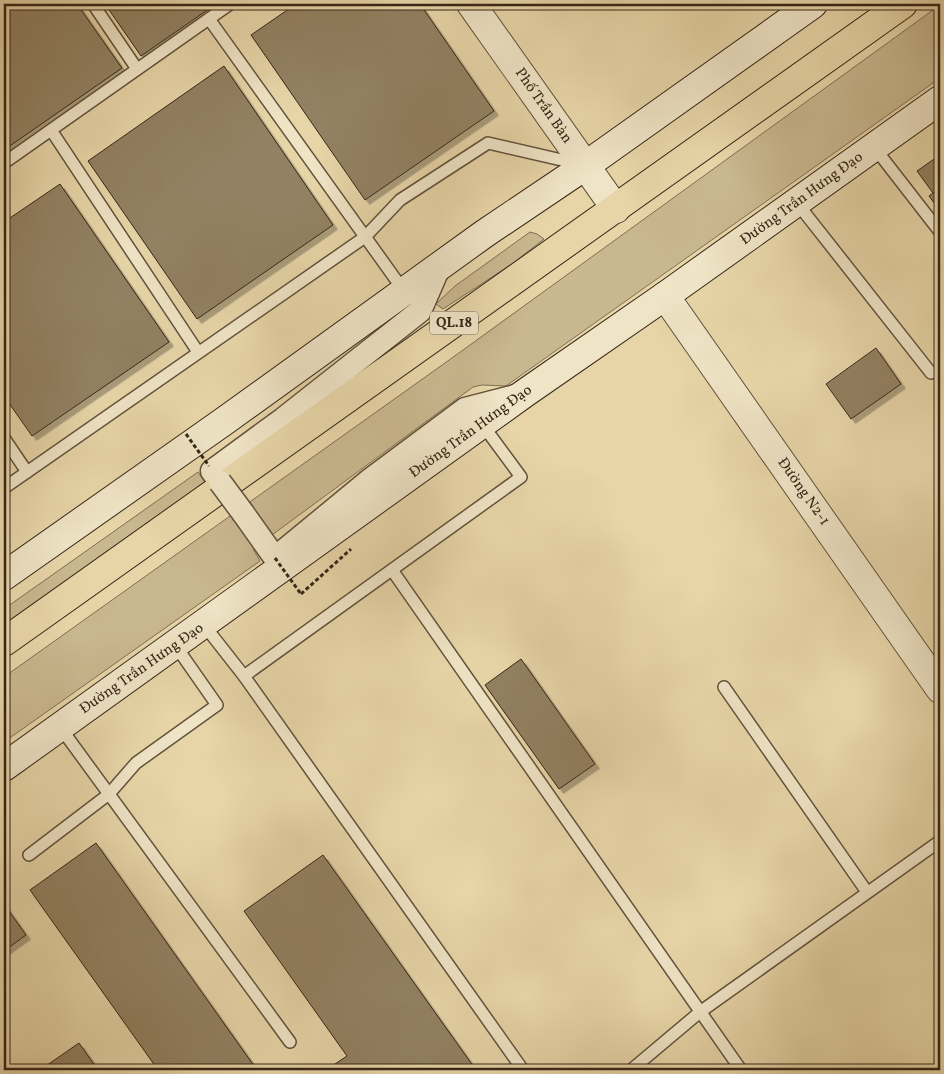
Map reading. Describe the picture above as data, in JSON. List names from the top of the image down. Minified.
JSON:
{"streets":{"highway":["QL.18"],"main road":["Phố Trần Bàn","Đường Trần Hưng Đạo","Đường N2-1"]},"crossings":[["Phố Trần Bàn","QL.18"],["Đường Trần Hưng Đạo","Đường N2-1"]]}
